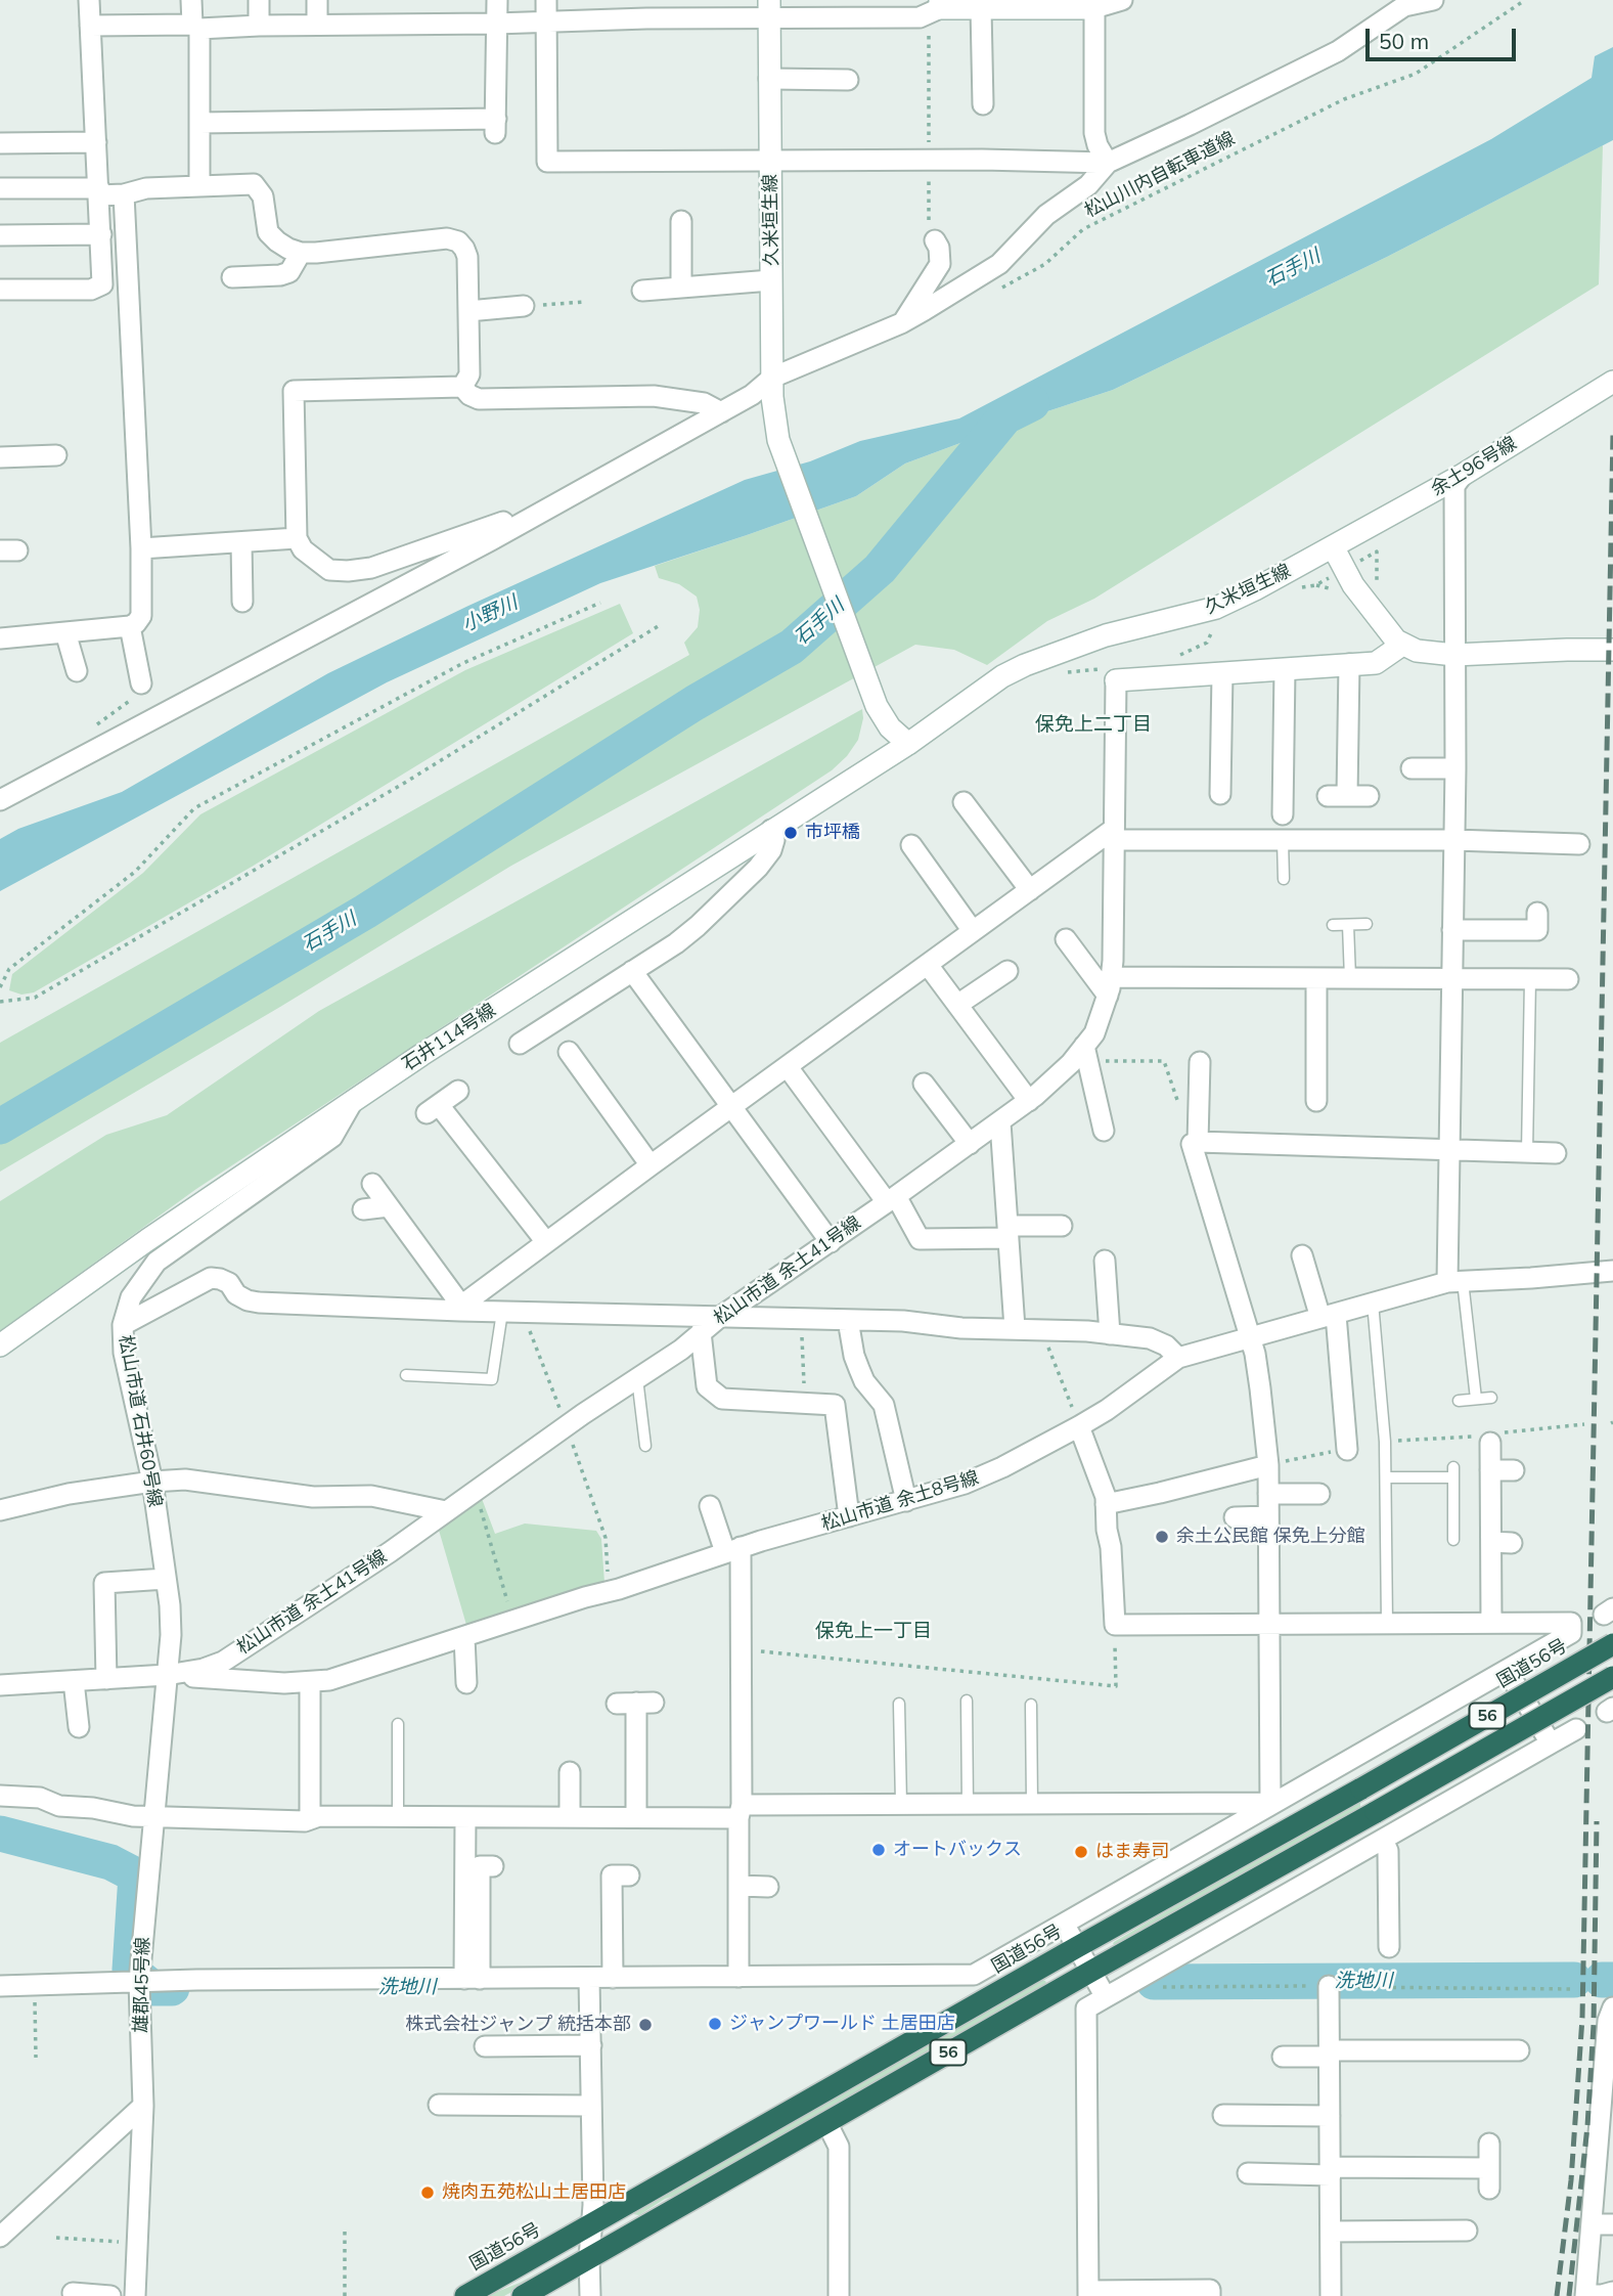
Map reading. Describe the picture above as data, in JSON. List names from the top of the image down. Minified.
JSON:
{"streets":{"highway":["国道56号","56"],"main road":["久米垣生線","余土96号線","石井114号線"],"street":["松山市道 余土41号線","松山市道 石井60号線","松山市道 余土8号線","雄郡45号線"],"path":["松山川内自転車道線"]},"crossings":[["久米垣生線","余土96号線"],["久米垣生線","石井114号線"],["石井114号線","松山市道 石井60号線"],["松山市道 余土41号線","松山市道 石井60号線"],["松山市道 余土41号線","松山市道 余土8号線"],["松山市道 余土41号線","雄郡45号線"],["松山市道 石井60号線","松山市道 余土8号線"],["松山市道 石井60号線","雄郡45号線"],["松山市道 余土8号線","雄郡45号線"]],"districts":["保免上二丁目","保免上一丁目"],"water":["石手川","小野川","洗地川"],"places":["市坪橋","余土公民館 保免上分館","オートバックス","はま寿司","ジャンプワールド 土居田店","株式会社ジャンプ 統括本部","焼肉五苑松山土居田店"],"scale_bar":"50 m"}
